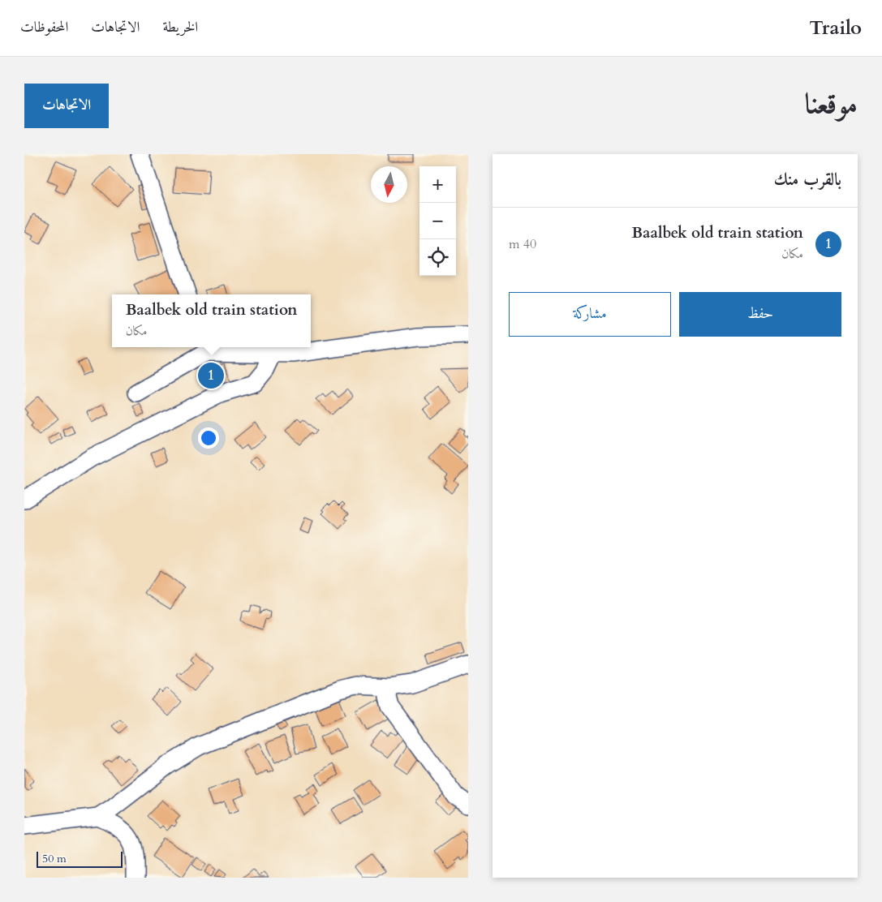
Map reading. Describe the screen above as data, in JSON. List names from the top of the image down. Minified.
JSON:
{"scale_bar":"50 m","north":"bottom","page":{"header":"Trailo","nav":["الخريطة","الاتجاهات","المحفوظات"],"title":"موقعنا","buttons":["الاتجاهات",["حفظ","مشاركة"]],"heading":"بالقرب منك","map_buttons":["+","−"],"list":[{"mark":"1","name":"Baalbek old train station","note":"مكان","value":"40 m"}],"popup":["Baalbek old train station","مكان"],"pins":"1","scale":"50 m"}}
